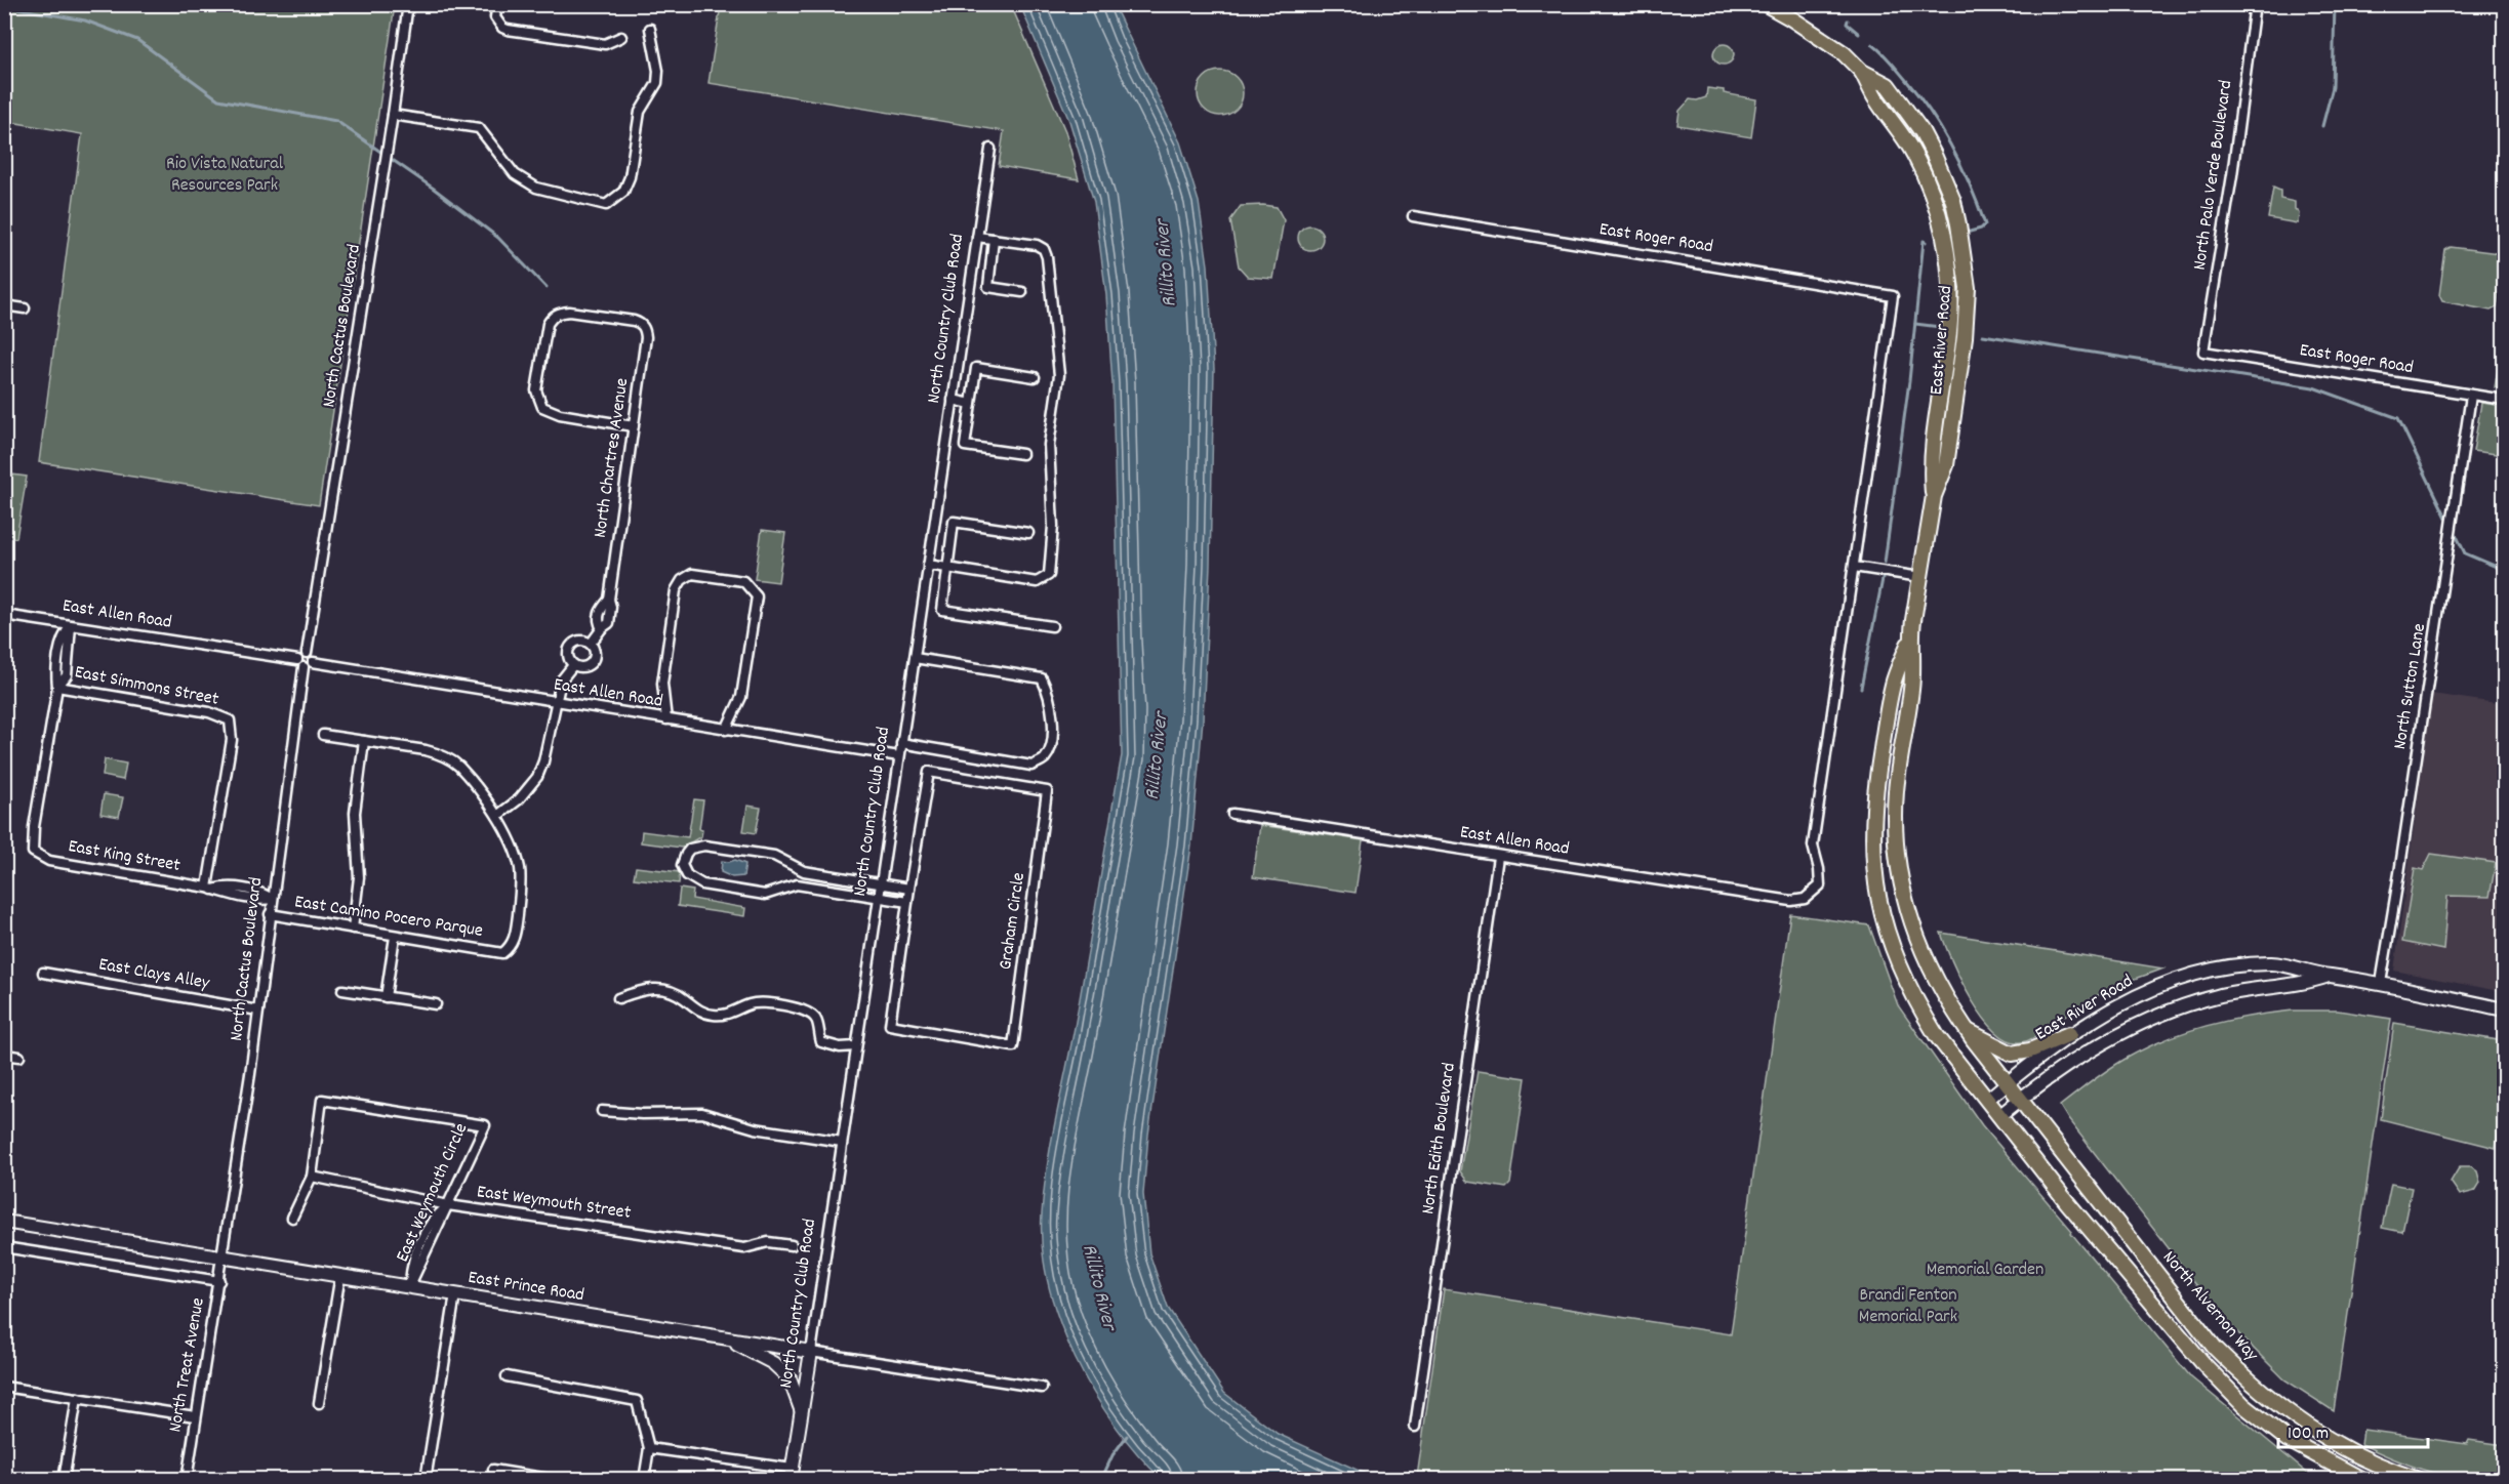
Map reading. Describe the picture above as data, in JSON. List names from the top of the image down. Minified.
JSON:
{"streets":{"main road":["North Country Club Road","East River Road","East Prince Road","North Alvernon Way"],"street":["North Palo Verde Boulevard","East Roger Road","North Cactus Boulevard","North Chartres Avenue","East Allen Road","East Simmons Street","North Sutton Lane","East King Street","East Camino Pocero Parque","Graham Circle","East Clays Alley","North Edith Boulevard","East Weymouth Circle","East Weymouth Street","North Treat Avenue"]},"crossings":[["North Palo Verde Boulevard","East Roger Road"],["East Roger Road","East Allen Road"],["East Roger Road","North Sutton Lane"],["North Country Club Road","East Allen Road"],["North Country Club Road","East Prince Road"],["North Cactus Boulevard","East Allen Road"],["North Cactus Boulevard","East King Street"],["North Cactus Boulevard","East Camino Pocero Parque"],["North Cactus Boulevard","East Clays Alley"],["North Cactus Boulevard","East Prince Road"],["North Cactus Boulevard","North Treat Avenue"],["East River Road","North Sutton Lane"],["East River Road","North Alvernon Way"],["North Chartres Avenue","East Allen Road"],["North Chartres Avenue","East Camino Pocero Parque"],["East Allen Road","North Edith Boulevard"],["East Simmons Street","East King Street"],["East Weymouth Circle","East Weymouth Street"],["East Prince Road","North Treat Avenue"]],"water":["Rillito River"],"parks":["Rio Vista Natural Resources Park","Memorial Garden","Brandi Fenton Memorial Park"],"scale_bar":"100 m"}
